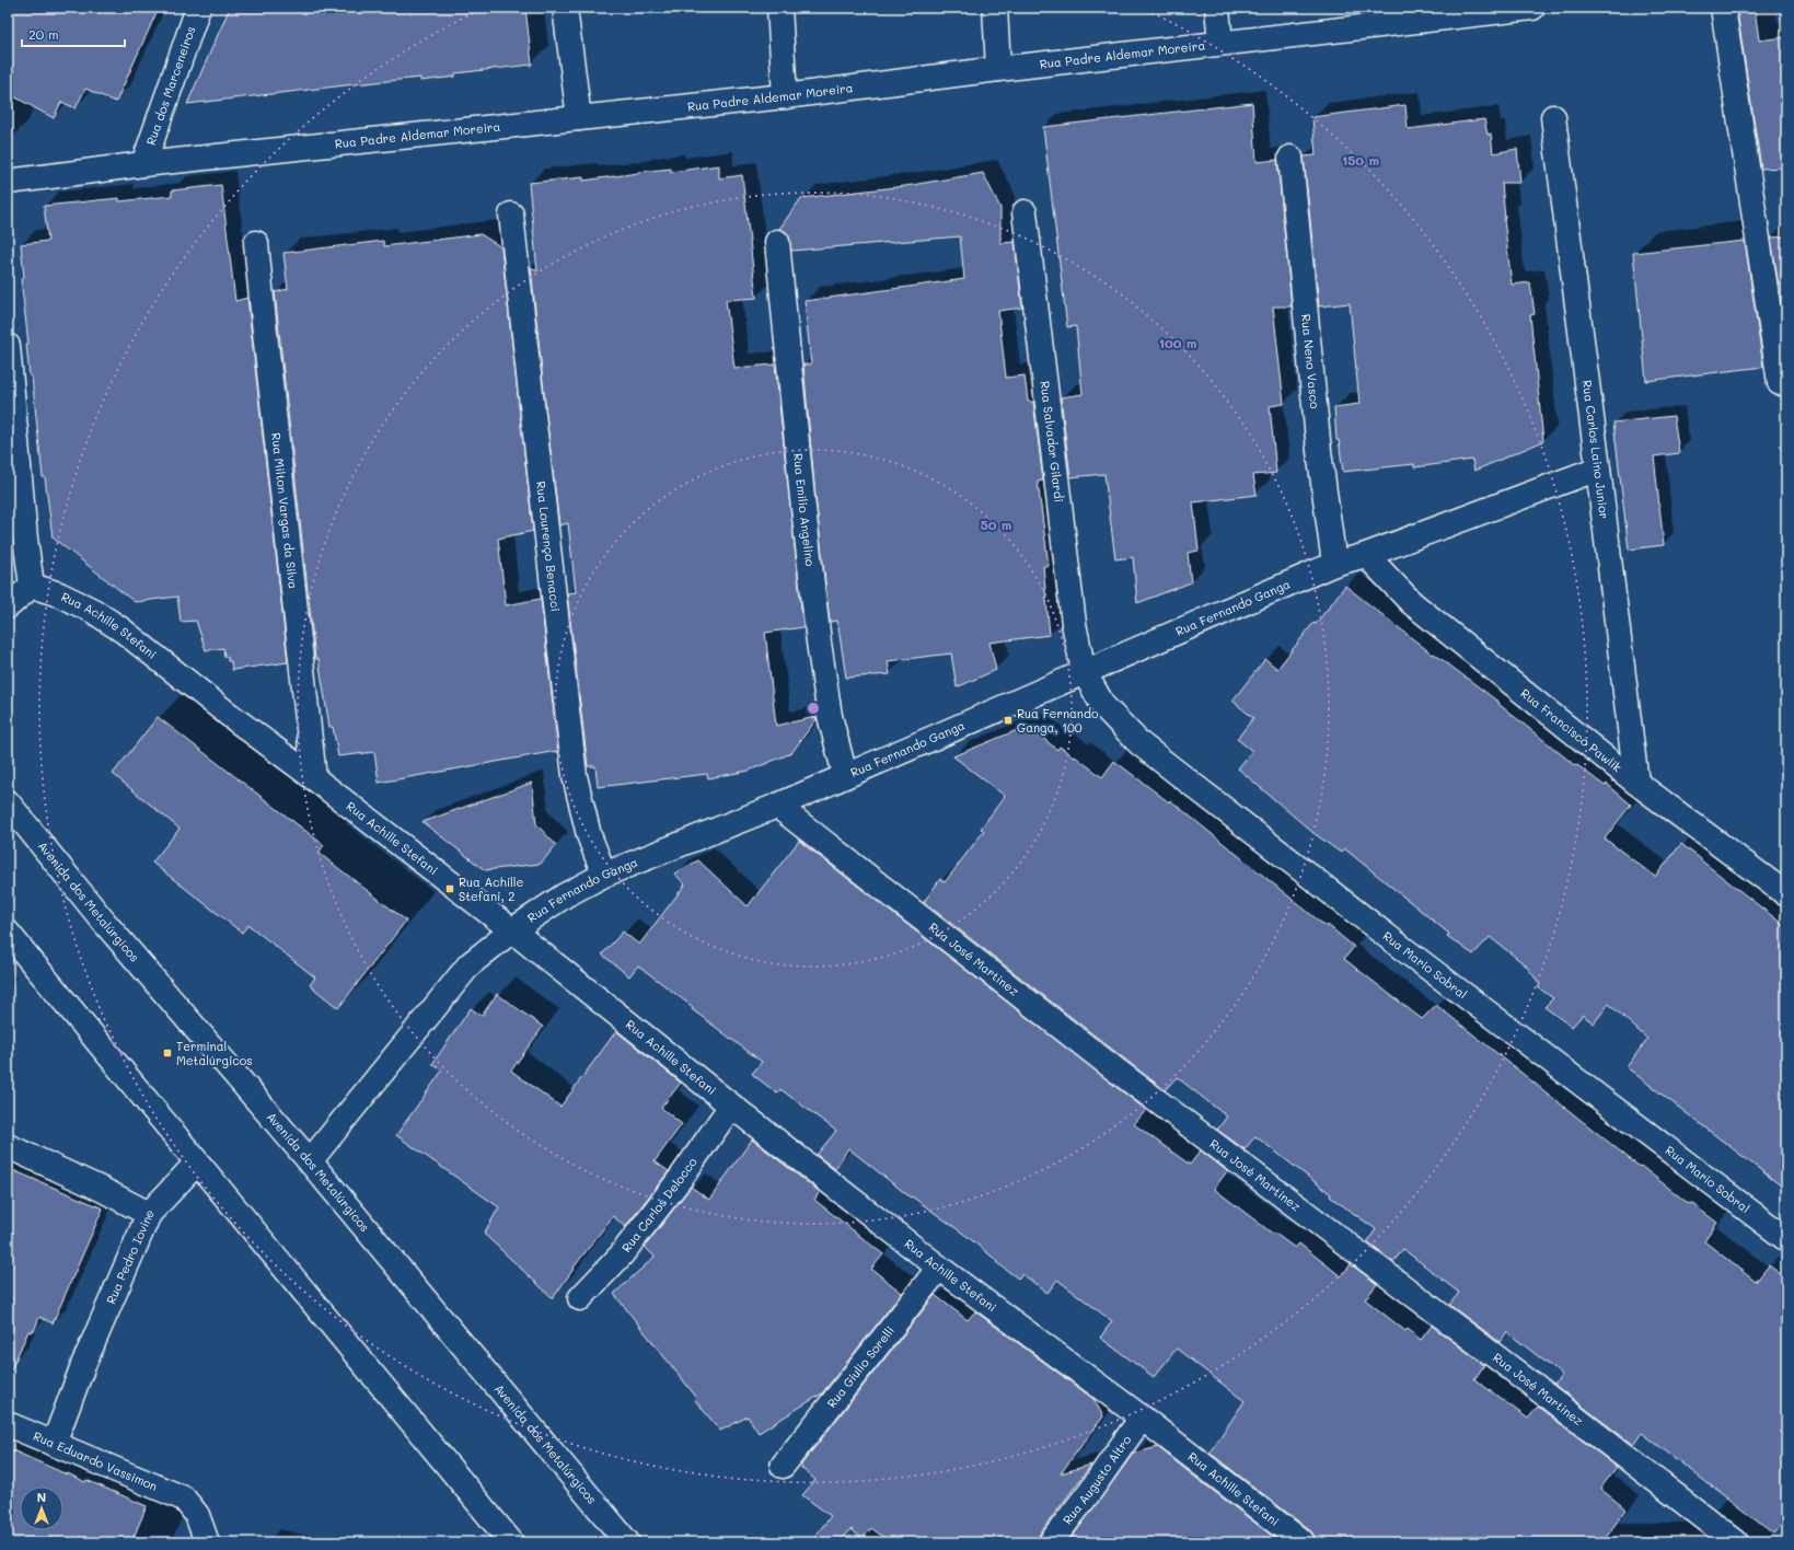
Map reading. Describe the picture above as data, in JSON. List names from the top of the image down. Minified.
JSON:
{"streets":{"street":["Rua Padre Aldemar Moreira","Rua dos Marceneiros","Rua Neno Vasco","Rua Salvador Gilardi","Rua Carlos Laino Junior","Rua Emilio Angelino","Rua Milton Vargas da Silva","Rua Lourenço Benacci","Rua Fernando Ganga","Rua Achille Stefani","Rua Francisco Pawlik","Avenida dos Metalúrgicos","Rua José Martinez","Rua Mario Sobral","Rua Carlos Delocco","Rua Pedro Iovine","Rua Giulio Sorelli","Rua Eduardo Vassimon","Rua Augusto Altro"]},"crossings":[["Rua Padre Aldemar Moreira","Rua dos Marceneiros"],["Rua Neno Vasco","Rua Fernando Ganga"],["Rua Salvador Gilardi","Rua Fernando Ganga"],["Rua Salvador Gilardi","Rua Mario Sobral"],["Rua Carlos Laino Junior","Rua Fernando Ganga"],["Rua Carlos Laino Junior","Rua Francisco Pawlik"],["Rua Emilio Angelino","Rua Fernando Ganga"],["Rua Milton Vargas da Silva","Rua Achille Stefani"],["Rua Lourenço Benacci","Rua Fernando Ganga"],["Rua Fernando Ganga","Rua Achille Stefani"],["Rua Fernando Ganga","Rua Francisco Pawlik"],["Rua Fernando Ganga","Avenida dos Metalúrgicos"],["Rua Fernando Ganga","Rua José Martinez"],["Rua Fernando Ganga","Rua Mario Sobral"],["Rua Achille Stefani","Rua Carlos Delocco"],["Rua Achille Stefani","Rua Giulio Sorelli"],["Rua Achille Stefani","Rua Augusto Altro"],["Rua Pedro Iovine","Rua Eduardo Vassimon"]],"places":{"transit":["Rua Fernando Ganga, 100","Rua Achille Stefani, 2","Terminal Metalúrgicos"]},"scale_bar":"20 m","north":"top","rings":["150 m","100 m","50 m"]}
